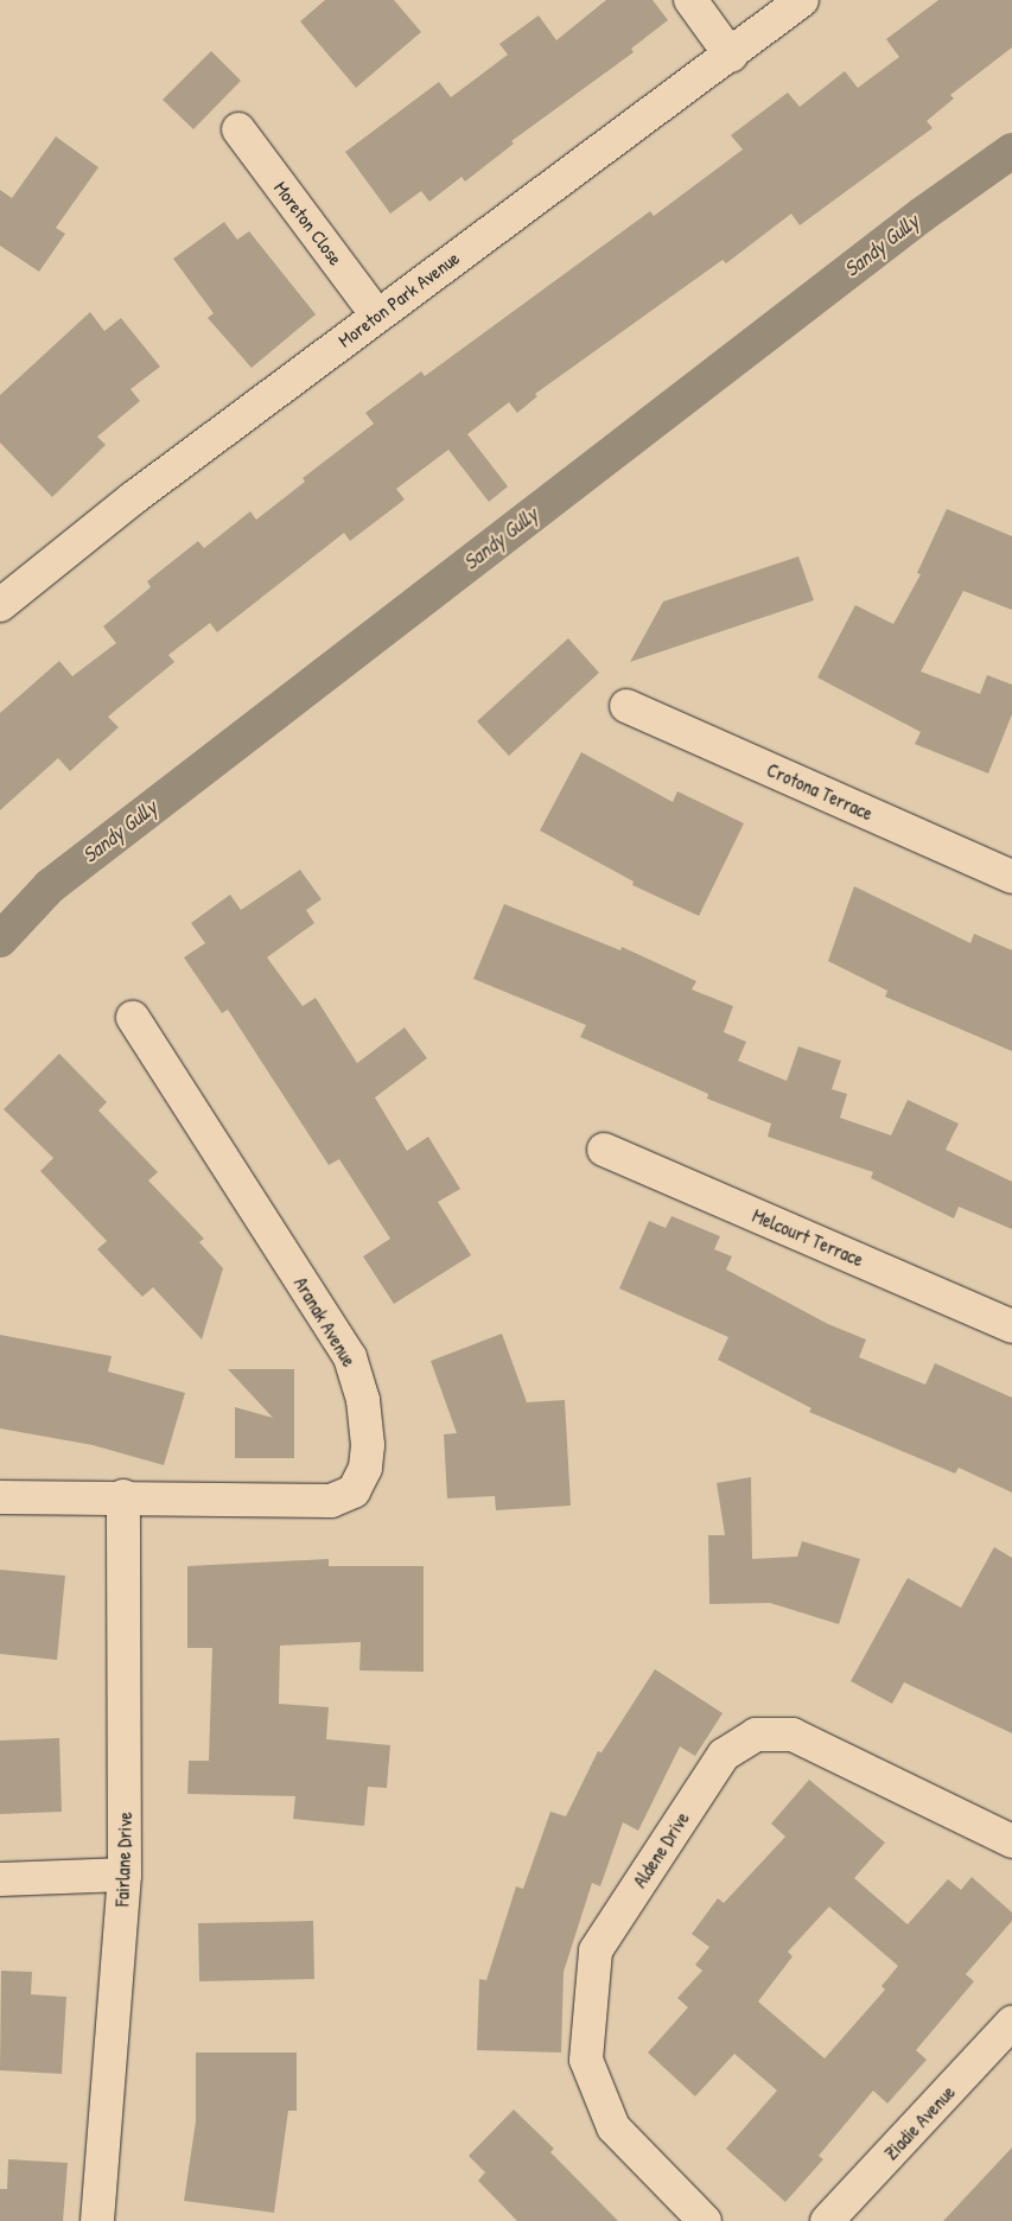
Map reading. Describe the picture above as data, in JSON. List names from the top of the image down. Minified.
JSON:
{"streets":{"street":["Moreton Close","Moreton Park Avenue","Crotona Terrace","Melcourt Terrace","Aranak Avenue","Aldene Drive","Fairlane Drive","Ziadie Avenue"]},"crossings":[["Moreton Close","Moreton Park Avenue"],["Aranak Avenue","Fairlane Drive"]],"water":["Sandy Gully"]}
